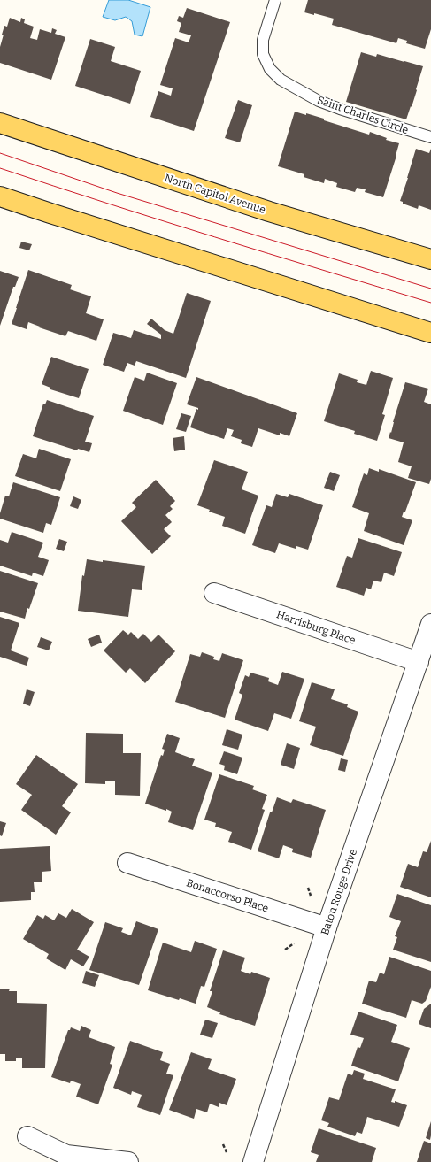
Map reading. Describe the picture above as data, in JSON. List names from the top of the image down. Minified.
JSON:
{"streets":{"main road":["North Capitol Avenue"],"street":["Harrisburg Place","Baton Rouge Drive","Bonaccorso Place"],"lane":["Saint Charles Circle"]},"crossings":[["Harrisburg Place","Baton Rouge Drive"],["Baton Rouge Drive","Bonaccorso Place"]]}
